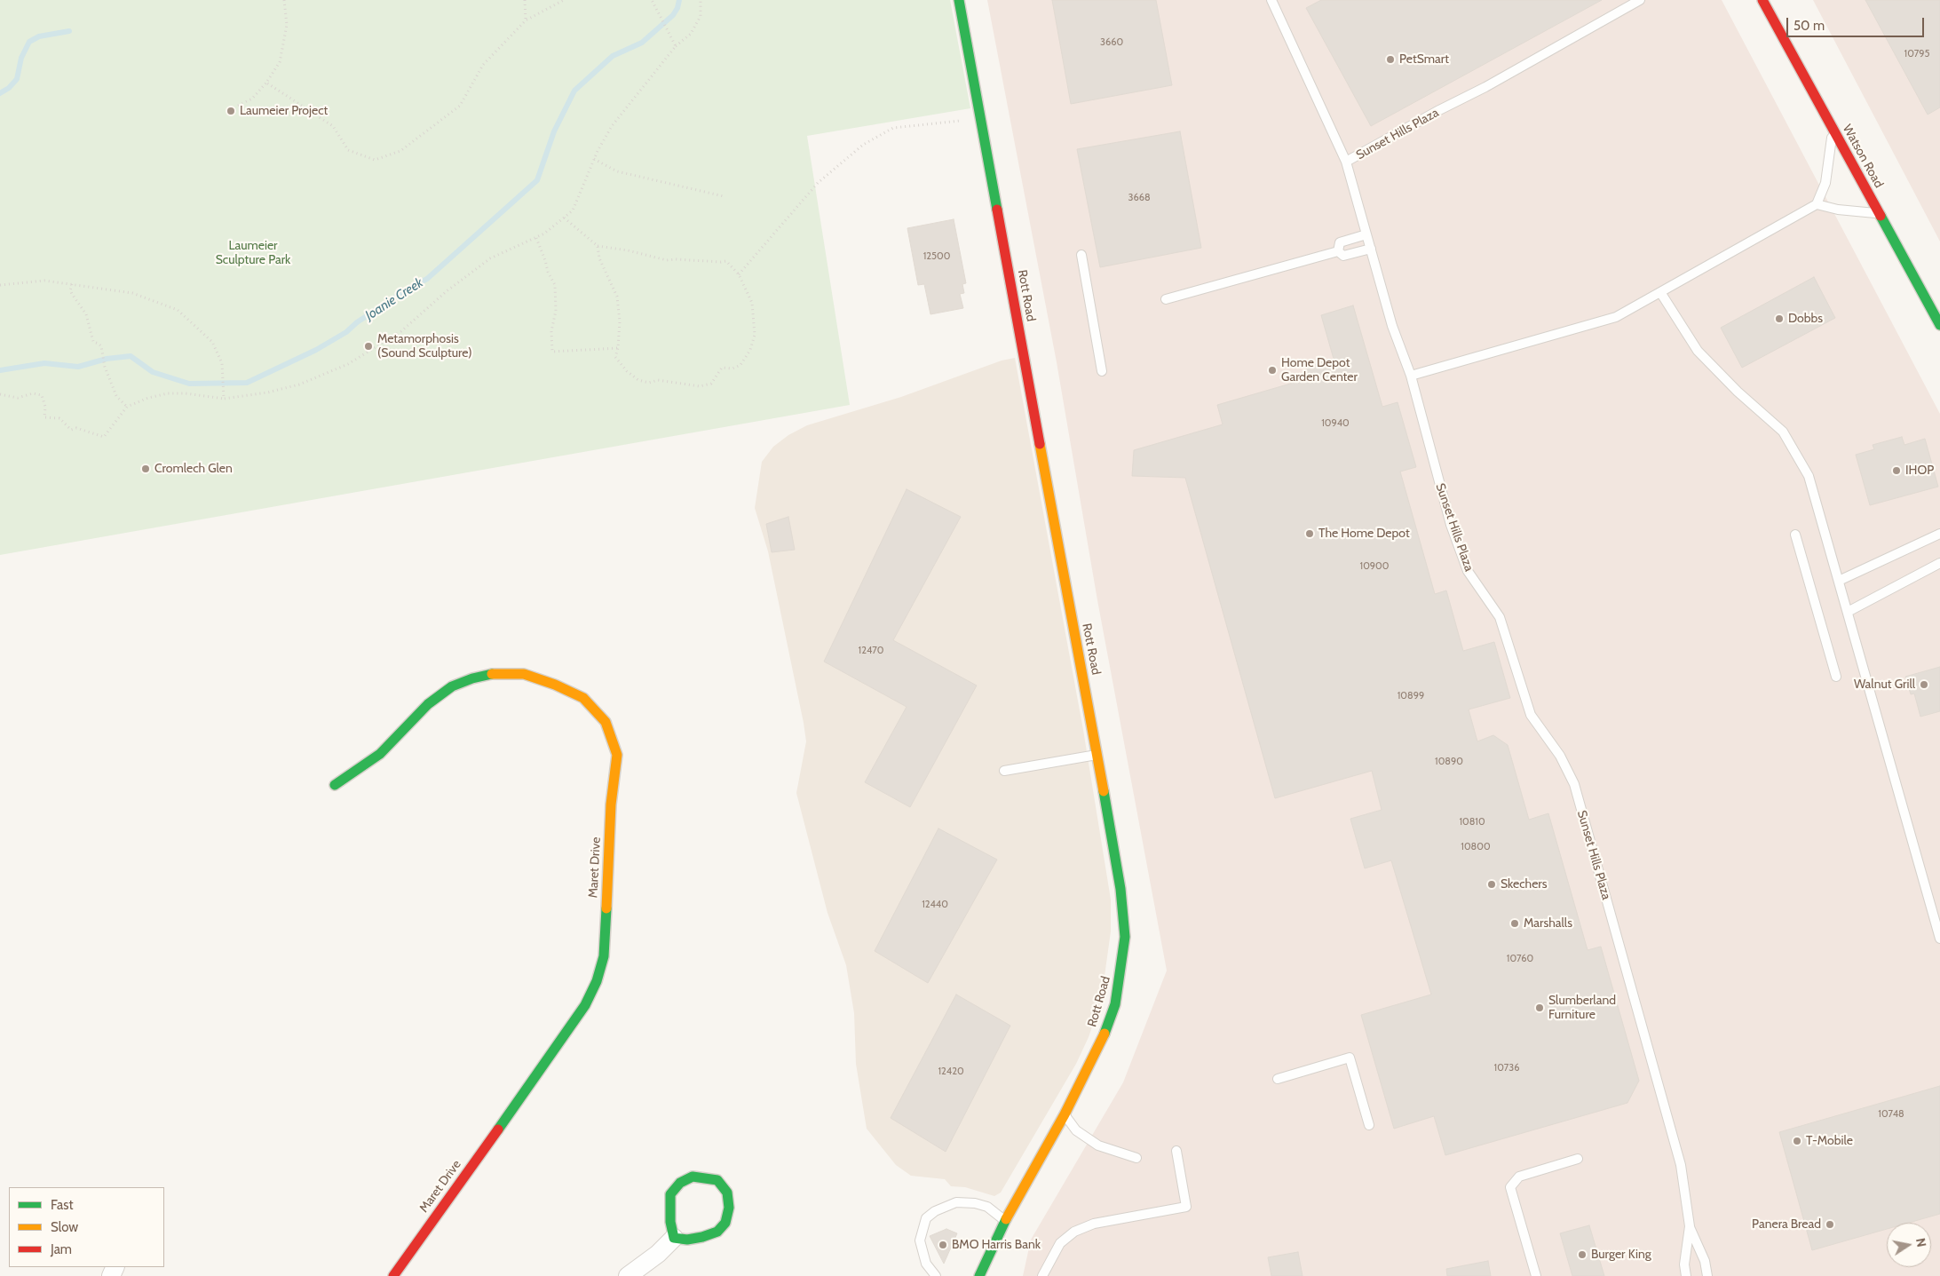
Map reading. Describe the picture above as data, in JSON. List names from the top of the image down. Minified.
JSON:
{"streets":{"street":["Watson Road","Rott Road","Maret Drive"],"lane":["Sunset Hills Plaza"]},"water":["Joanie Creek"],"parks":["Laumeier Sculpture Park"],"places":["PetSmart","Laumeier Project","Dobbs","Metamorphosis (Sound Sculpture)","Home Depot Garden Center","Cromlech Glen","IHOP","The Home Depot","Walnut Grill","Skechers","Marshalls","Slumberland Furniture","T-Mobile","Panera Bread","BMO Harris Bank","Burger King"],"house_numbers":["3660","10795","3668","12500","10940","10900","12470","10899","10890","10810","10800","12440","10760","10736","12420","10748"],"legend":["Fast","Slow","Jam"],"scale_bar":"50 m","north":"right"}
